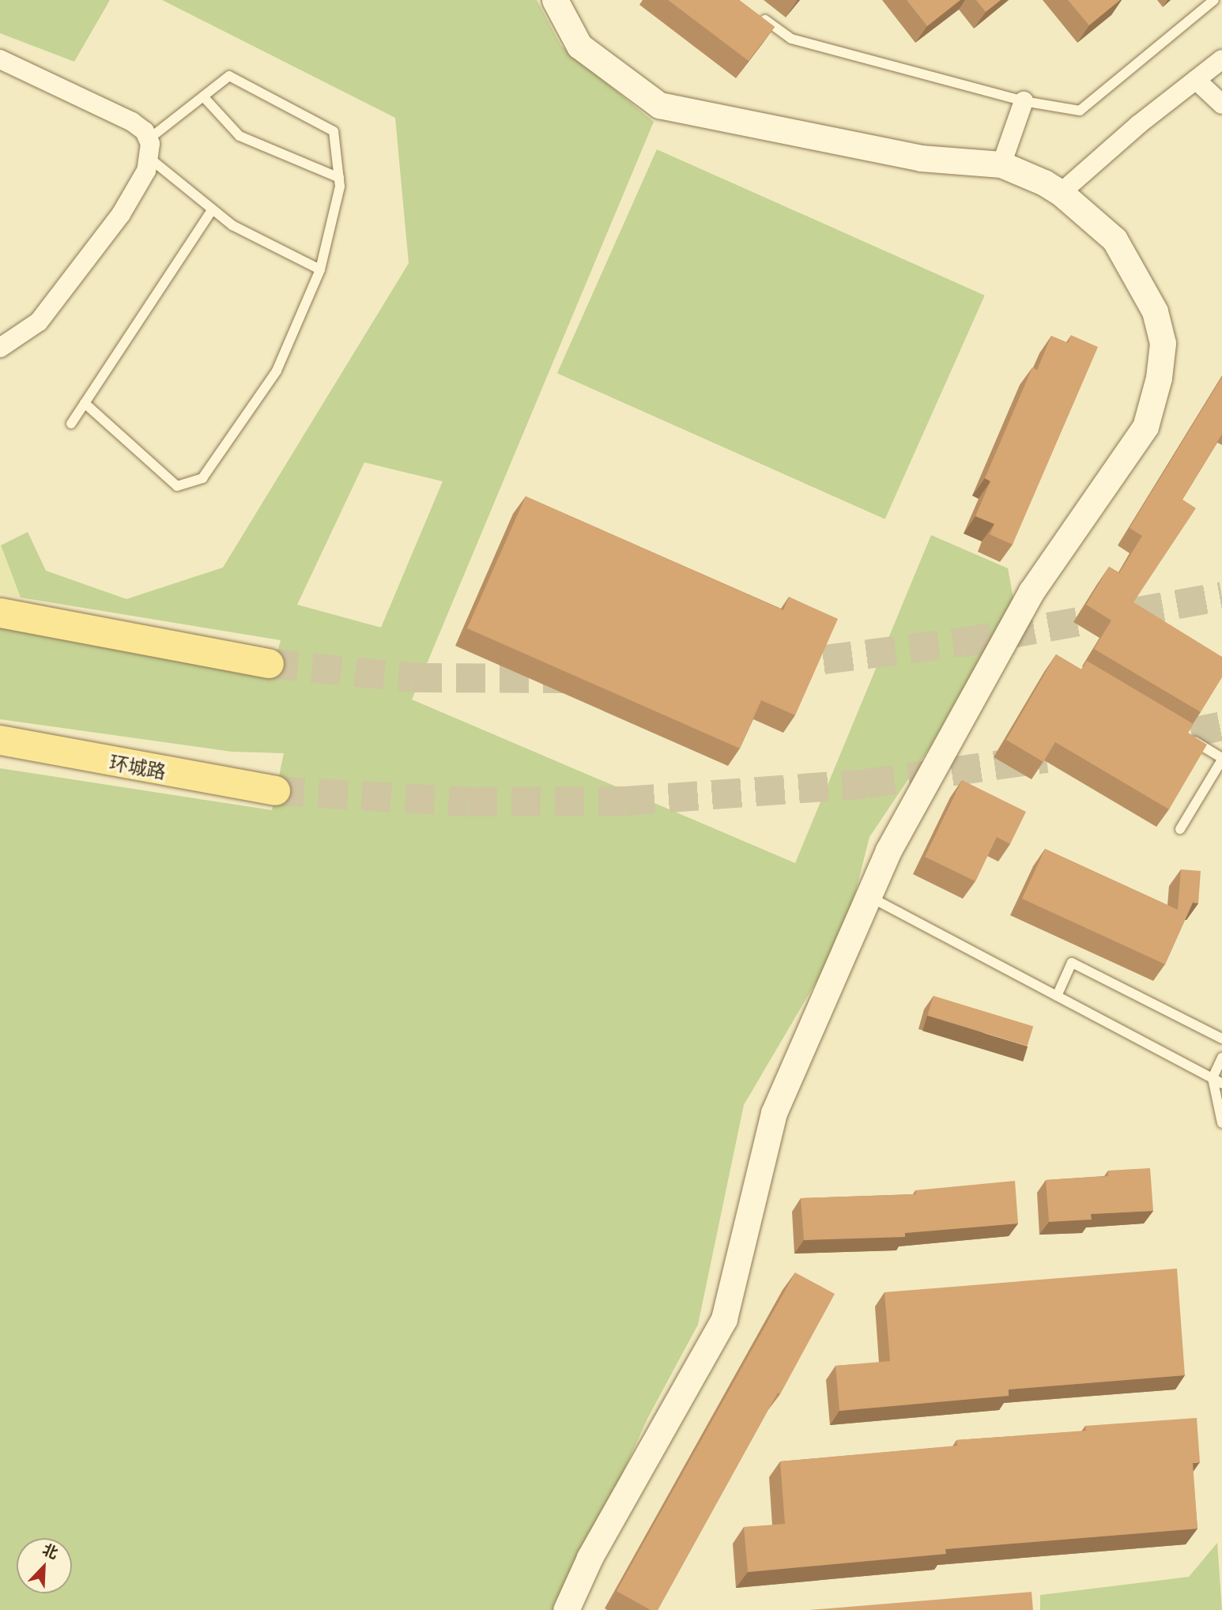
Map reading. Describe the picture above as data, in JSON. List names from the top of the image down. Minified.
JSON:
{"streets":{"main road":["环城路"]},"north":"top right"}
